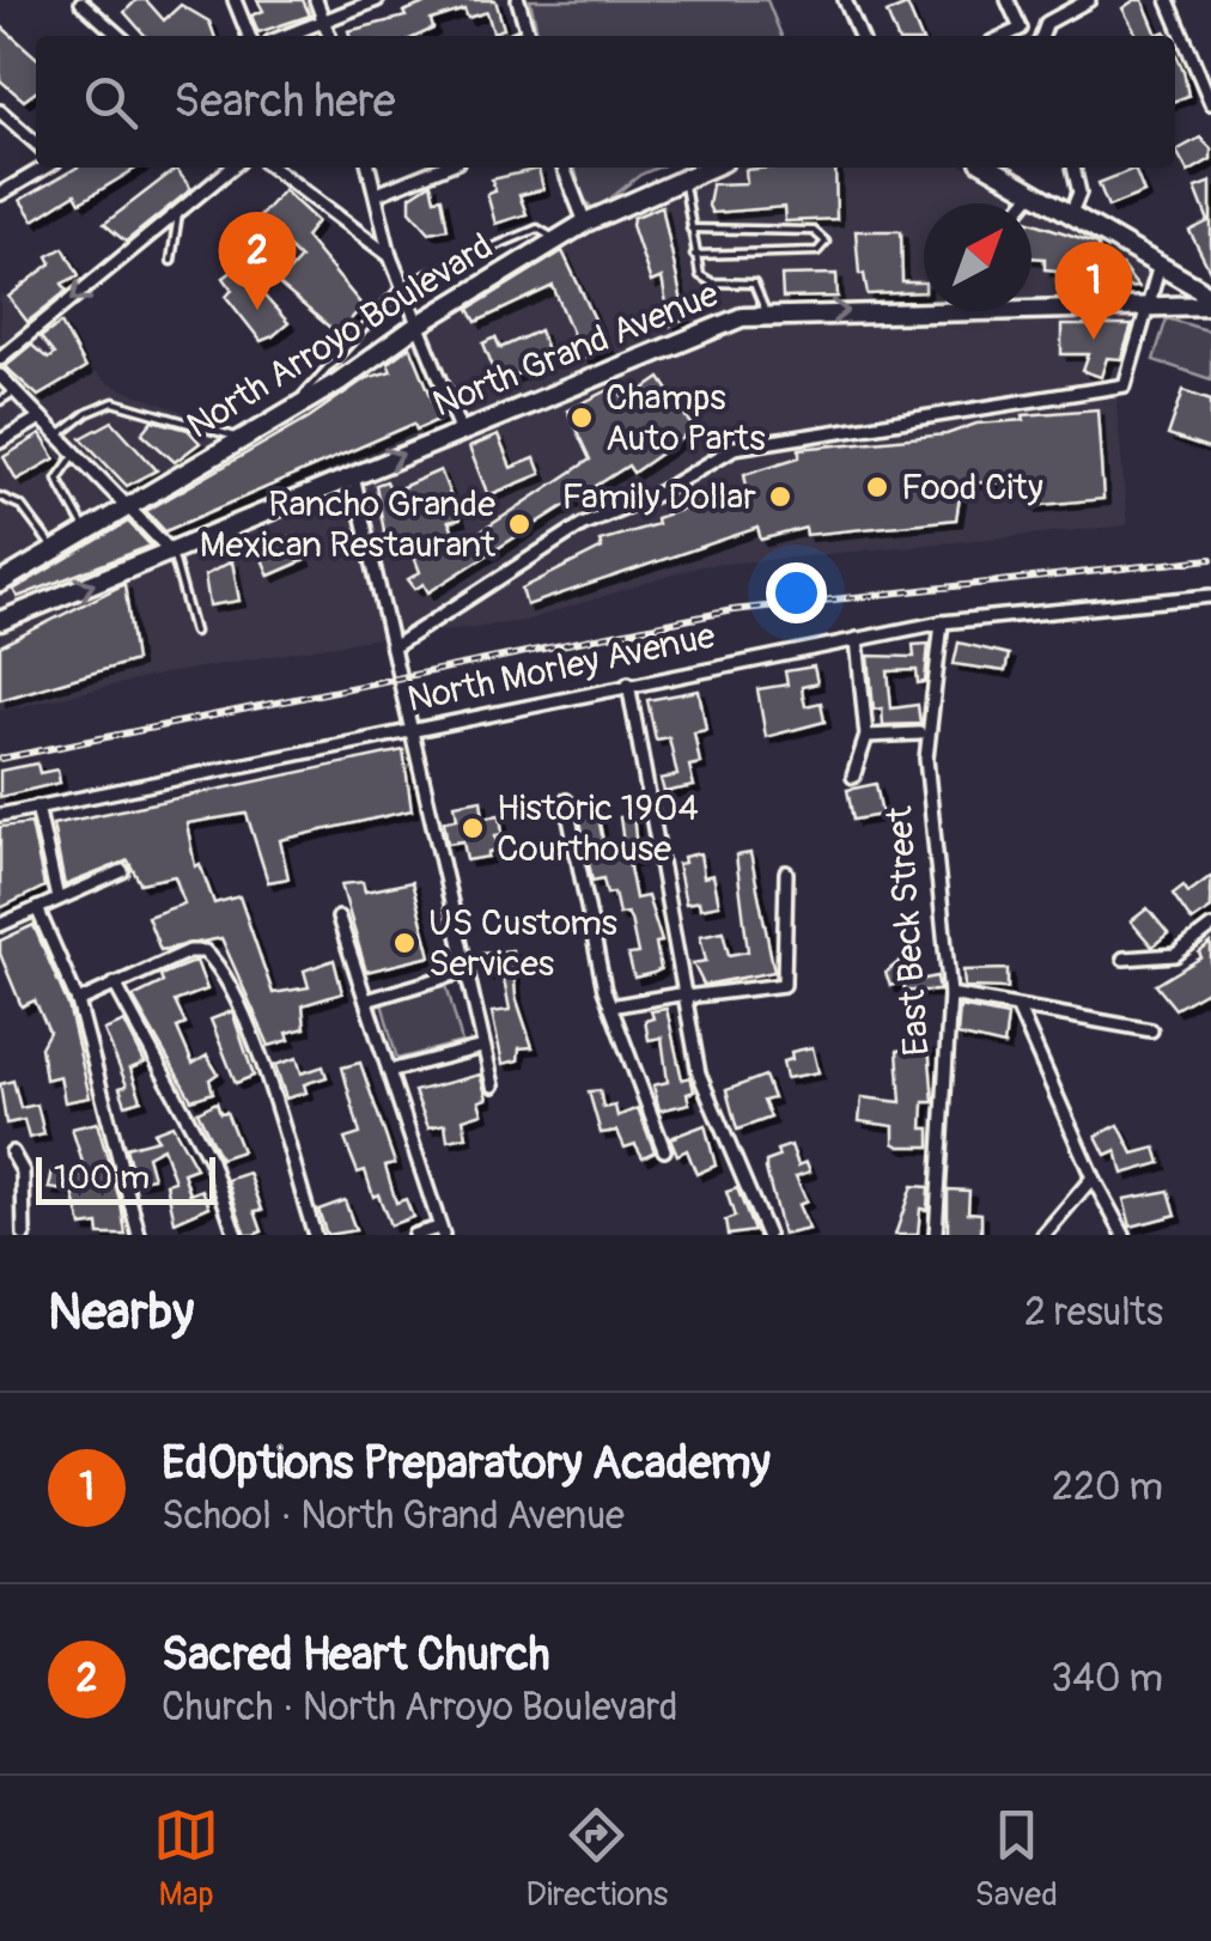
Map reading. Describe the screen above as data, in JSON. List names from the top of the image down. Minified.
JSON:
{"streets":{"main road":["North Arroyo Boulevard","North Grand Avenue"],"street":["North Morley Avenue","East Beck Street"]},"crossings":[["North Morley Avenue","East Beck Street"]],"one_way":["North Grand Avenue"],"places":["Champs Auto Parts","Food City","Family Dollar","Rancho Grande Mexican Restaurant","Historic 1904 Courthouse","US Customs Services"],"scale_bar":"100 m","north":"top right","page":{"search":"Search here","pins":["2","1"],"scale":"100 m","heading":["Nearby","2 results"],"list":[{"mark":"1","name":"EdOptions Preparatory Academy","note":"School · North Grand Avenue","value":"220 m"},{"mark":"2","name":"Sacred Heart Church","note":"Church · North Arroyo Boulevard","value":"340 m"}],"nav":["Map","Directions","Saved"]}}
